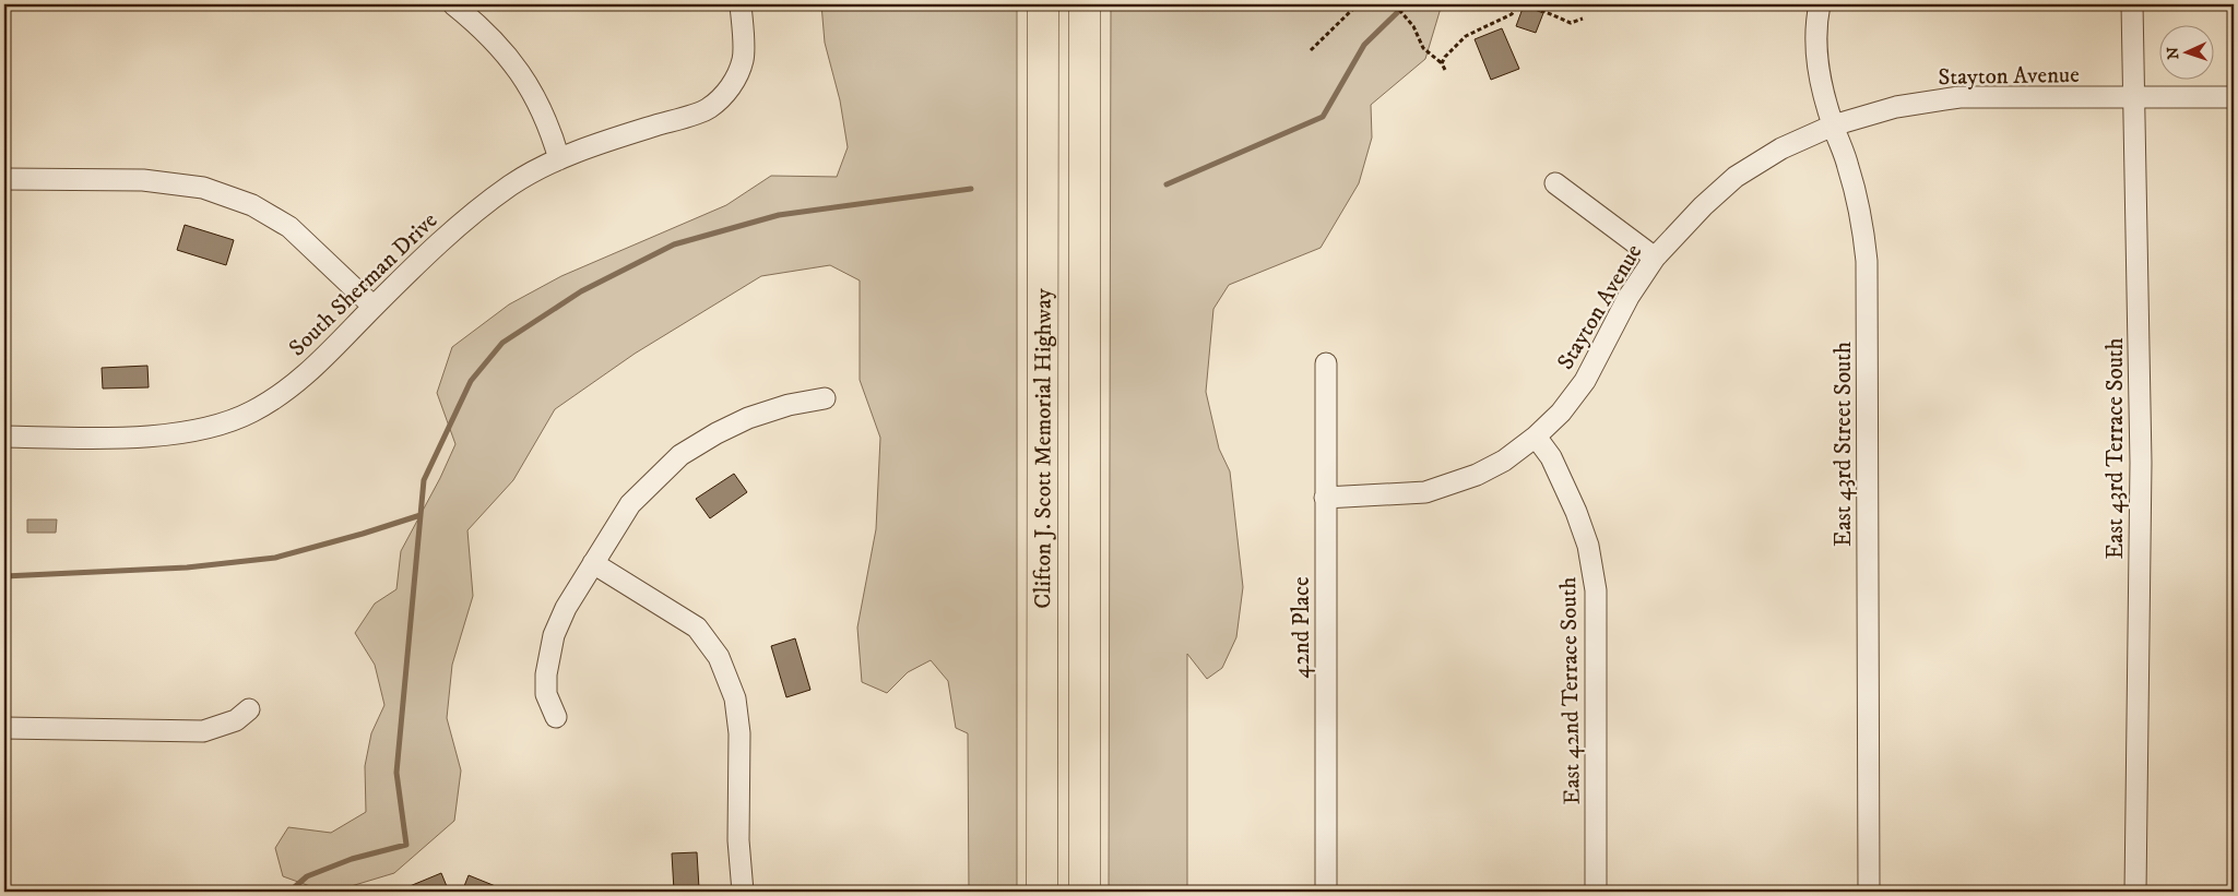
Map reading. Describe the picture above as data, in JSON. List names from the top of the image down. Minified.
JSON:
{"streets":{"highway":["Clifton J. Scott Memorial Highway"],"street":["Stayton Avenue","South Sherman Drive","East 43rd Street South","East 43rd Terrace South","42nd Place","East 42nd Terrace South"]},"crossings":[["Stayton Avenue","East 43rd Street South"],["Stayton Avenue","East 43rd Terrace South"],["Stayton Avenue","42nd Place"],["Stayton Avenue","East 42nd Terrace South"]],"north":"left"}
